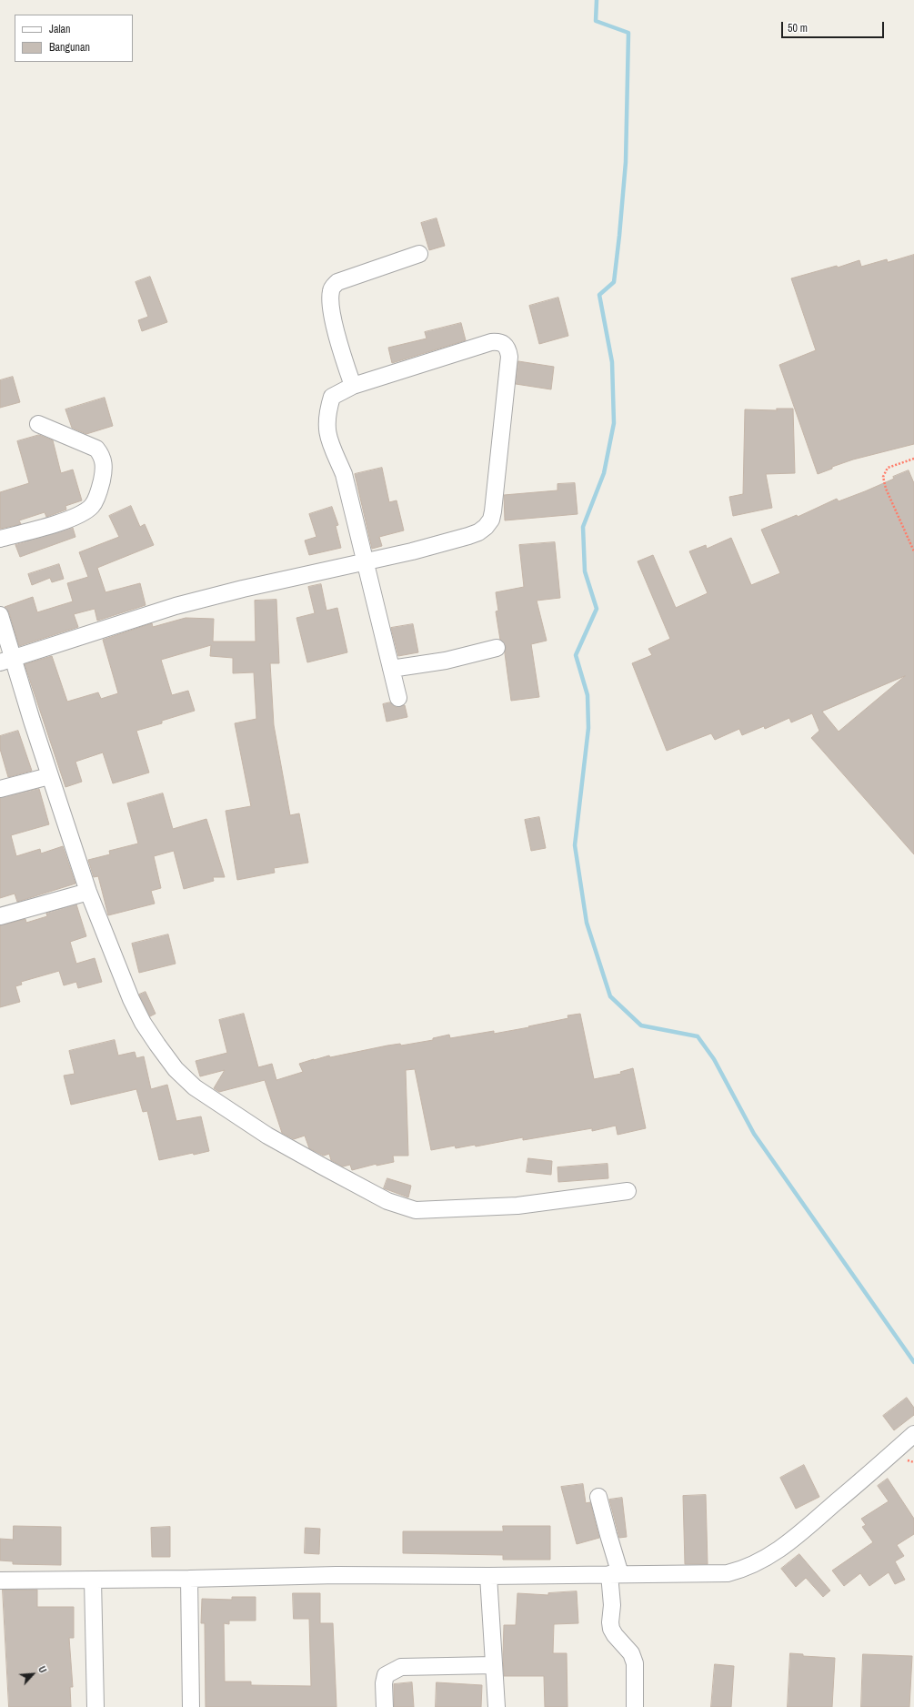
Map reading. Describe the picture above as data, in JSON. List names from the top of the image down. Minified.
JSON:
{"legend":["Jalan","Bangunan"],"scale_bar":"50 m","north":"top right"}
